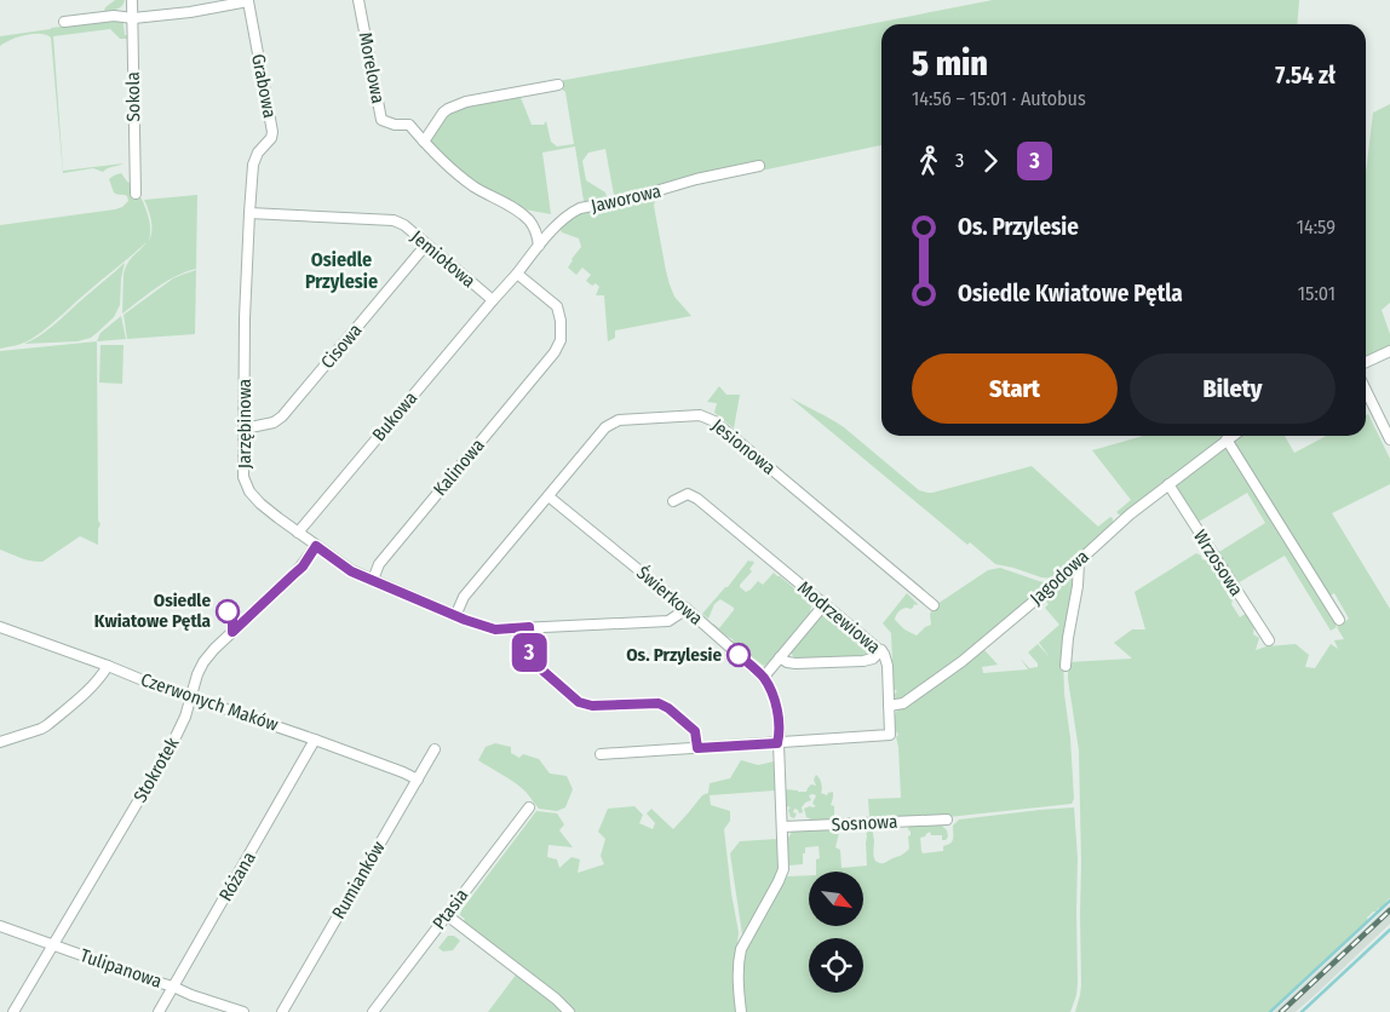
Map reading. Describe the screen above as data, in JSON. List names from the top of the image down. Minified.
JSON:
{"streets":{"street":["Morelowa","Grabowa","Sokola","Jaworowa","Jemiołowa","Cisowa","Bukowa","Jarzębinowa","Jesionowa","Kalinowa","Wrzosowa","Jagodowa","Świerkowa","Modrzewiowa","Czerwonych Maków","Stokrotek","Sosnowa","Różana","Rumianków","Ptasia","Tulipanowa"]},"crossings":[["Grabowa","Jarzębinowa"],["Jaworowa","Jemiołowa"],["Jaworowa","Kalinowa"],["Jemiołowa","Cisowa"],["Jemiołowa","Bukowa"],["Jemiołowa","Jarzębinowa"],["Jemiołowa","Kalinowa"],["Cisowa","Jarzębinowa"],["Bukowa","Jarzębinowa"],["Jarzębinowa","Jesionowa"],["Jarzębinowa","Kalinowa"],["Jarzębinowa","Świerkowa"],["Jarzębinowa","Stokrotek"],["Jesionowa","Świerkowa"],["Wrzosowa","Jagodowa"],["Jagodowa","Modrzewiowa"],["Świerkowa","Modrzewiowa"],["Świerkowa","Sosnowa"],["Czerwonych Maków","Stokrotek"],["Czerwonych Maków","Różana"],["Czerwonych Maków","Rumianków"],["Stokrotek","Tulipanowa"],["Różana","Tulipanowa"]],"districts":["Osiedle Przylesie"],"places":["Osiedle Kwiatowe Pętla","Os. Przylesie"],"lines":["bus line 3"],"north":"bottom right","page":{"on_map":"3","heading":["5 min","14:56 – 15:01 · Autobus","7.54 zł"],"legs":["3","3"],"list":[{"name":"Os. Przylesie","value":"14:59"},{"name":"Osiedle Kwiatowe Pętla","value":"15:01"}],"buttons":["Start","Bilety"]}}
